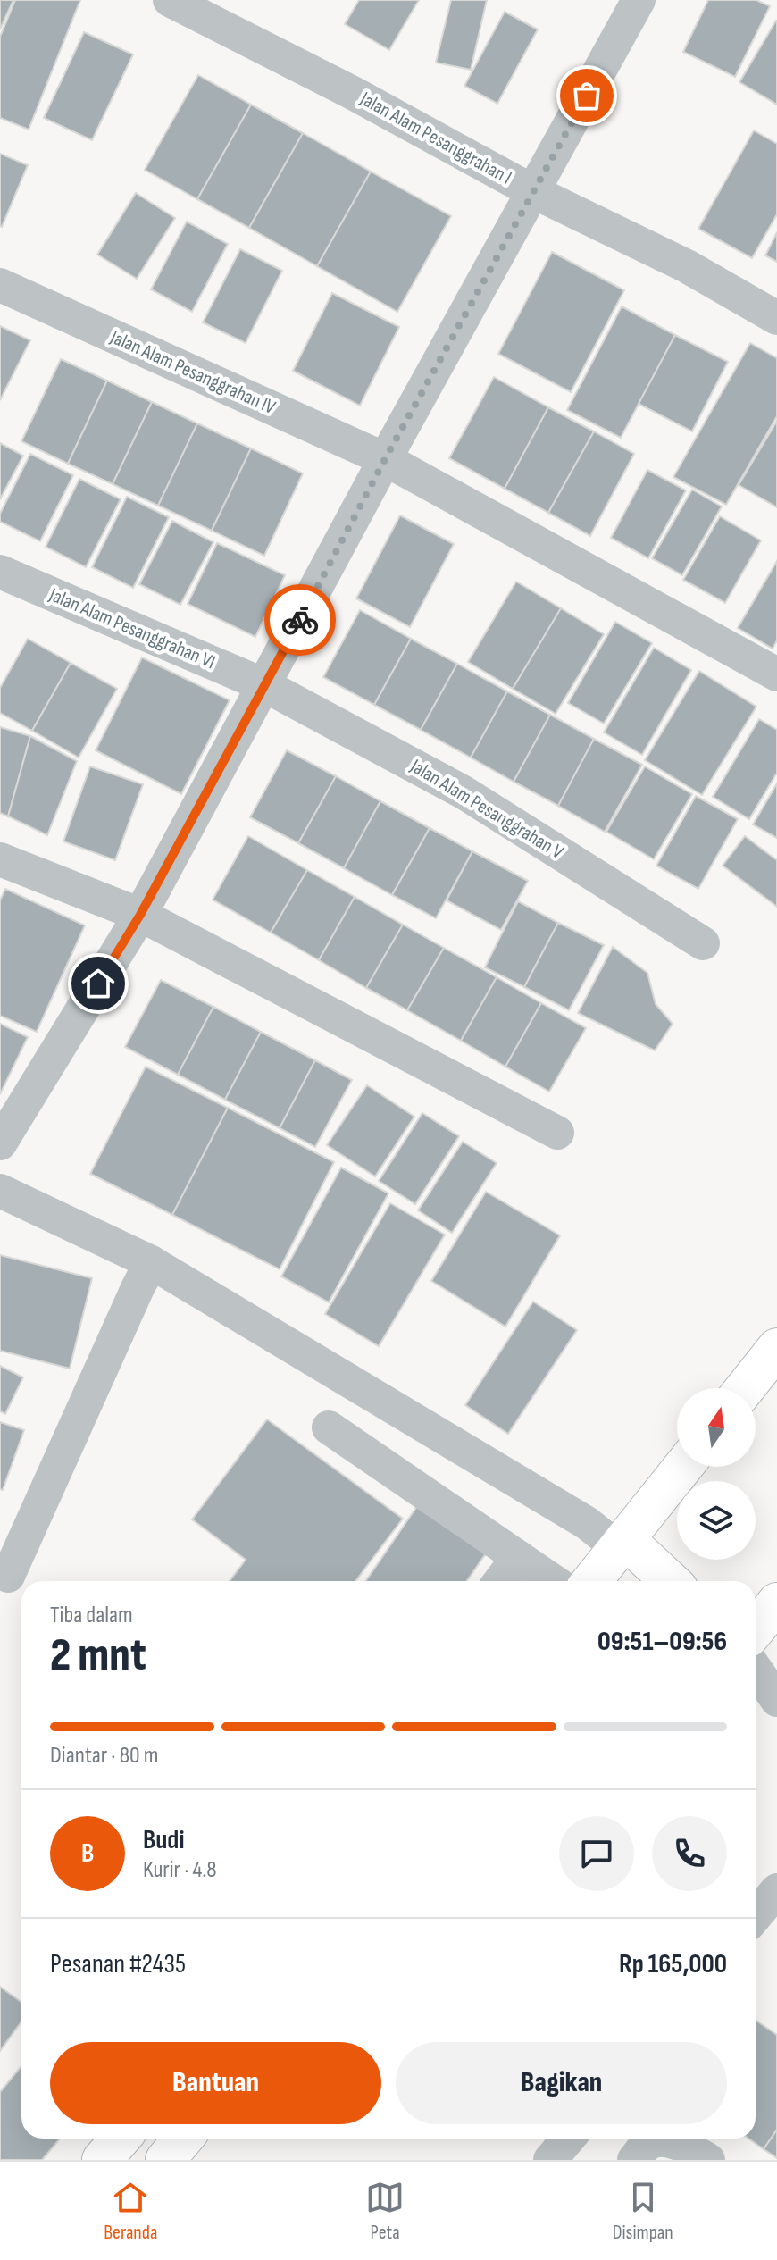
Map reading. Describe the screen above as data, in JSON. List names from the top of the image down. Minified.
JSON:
{"streets":{"street":["Jalan Alam Pesanggrahan I","Jalan Alam Pesanggrahan IV","Jalan Alam Pesanggrahan VI","Jalan Alam Pesanggrahan V"]},"crossings":[["Jalan Alam Pesanggrahan VI","Jalan Alam Pesanggrahan V"]],"north":"top","page":{"heading":["2 mnt","Tiba dalam","09:51–09:56"],"panel":["Budi","Kurir · 4.8","Pesanan #2435","Rp 165,000"],"bar":"Diantar · 80 m","round":"B","buttons":["Bantuan","Bagikan"],"tabs":["Beranda","Peta","Disimpan"]}}
